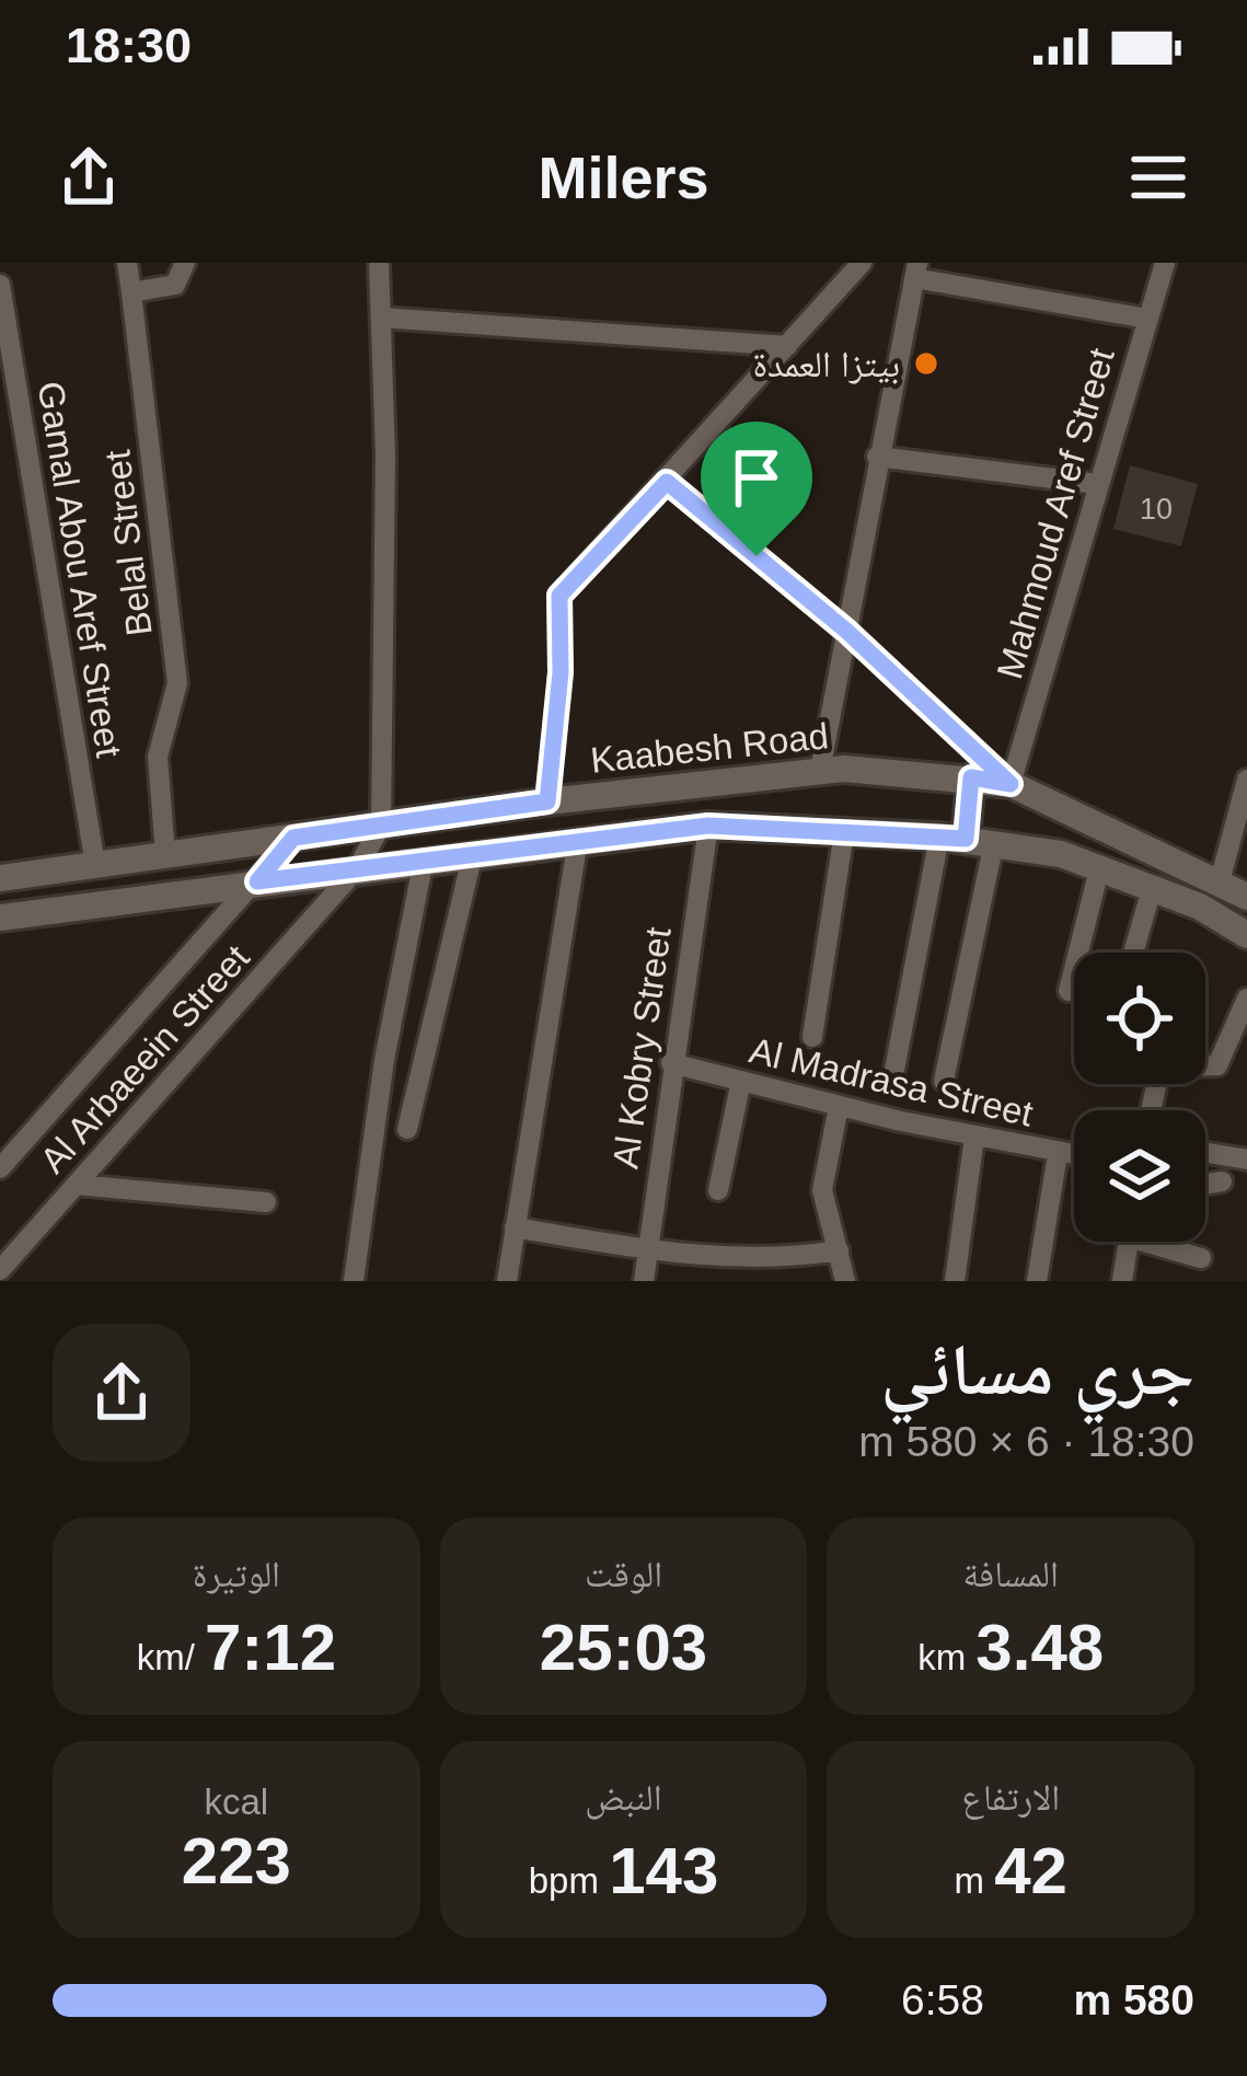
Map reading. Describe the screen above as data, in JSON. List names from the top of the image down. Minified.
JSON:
{"streets":{"street":["Mahmoud Aref Street","Belal Street","Gamal Abou Aref Street","Kaabesh Road","Al Kobry Street","Al Arbaeein Street","Al Madrasa Street"]},"crossings":[["Mahmoud Aref Street","Kaabesh Road"],["Belal Street","Kaabesh Road"],["Gamal Abou Aref Street","Kaabesh Road"],["Kaabesh Road","Al Arbaeein Street"],["Al Kobry Street","Al Madrasa Street"]],"places":["بيتزا العمدة"],"house_numbers":["10"],"page":{"status":"18:30","header":"Milers","heading":["جري مسائي","18:30 · 6 × 580 m"],"stats":[["المسافة","3.48 km"],["الوقت","25:03"],["الوتيرة","7:12 /km"],["الارتفاع","42 m"],["النبض","143 bpm"],["kcal","223"]],"list":[{"name":"580 m","note":"6:58"}]}}
